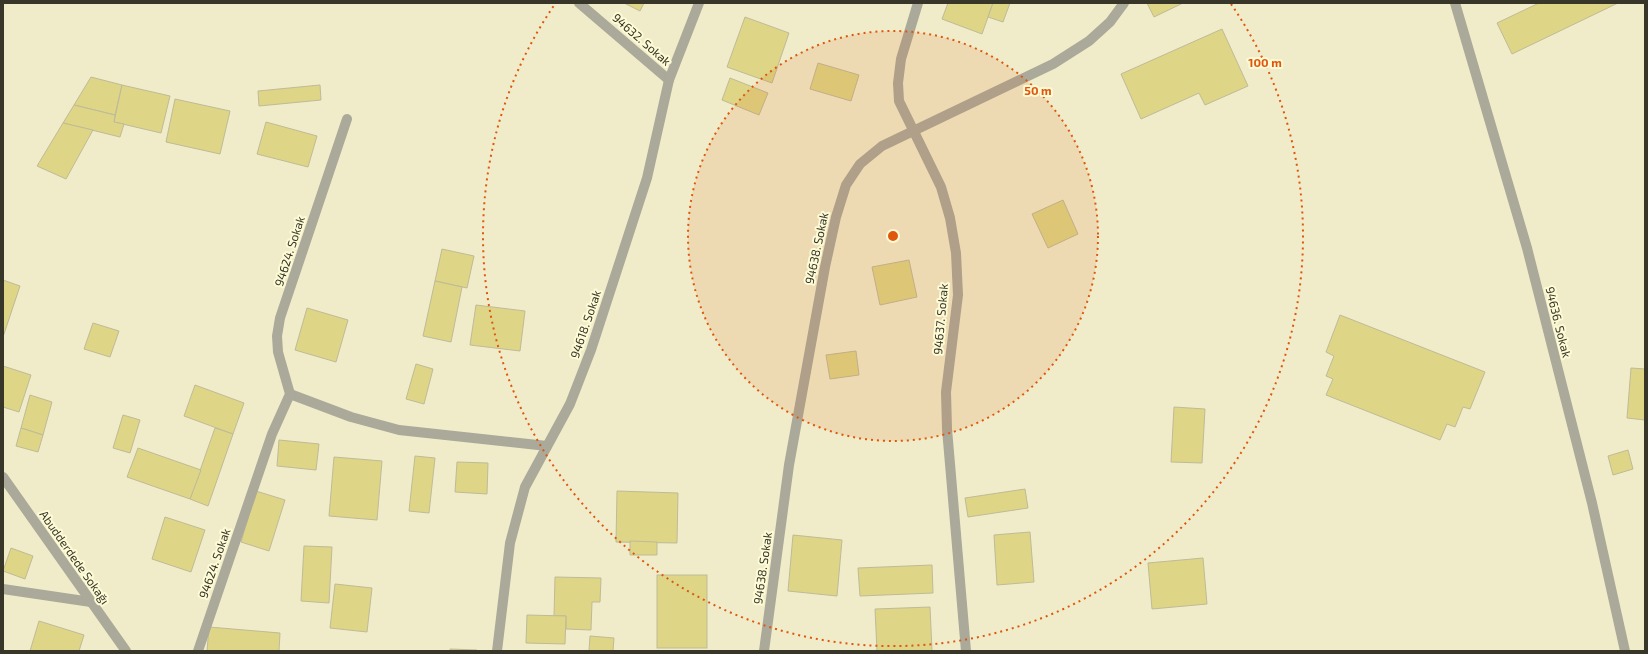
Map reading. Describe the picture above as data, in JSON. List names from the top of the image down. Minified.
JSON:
{"streets":{"street":["94632. Sokak","94638. Sokak","94624. Sokak","94637. Sokak","94636. Sokak","94618. Sokak","Abudderdede Sokağı"]},"crossings":[["94632. Sokak","94618. Sokak"],["94638. Sokak","94637. Sokak"]],"rings":["100 m","50 m"]}
